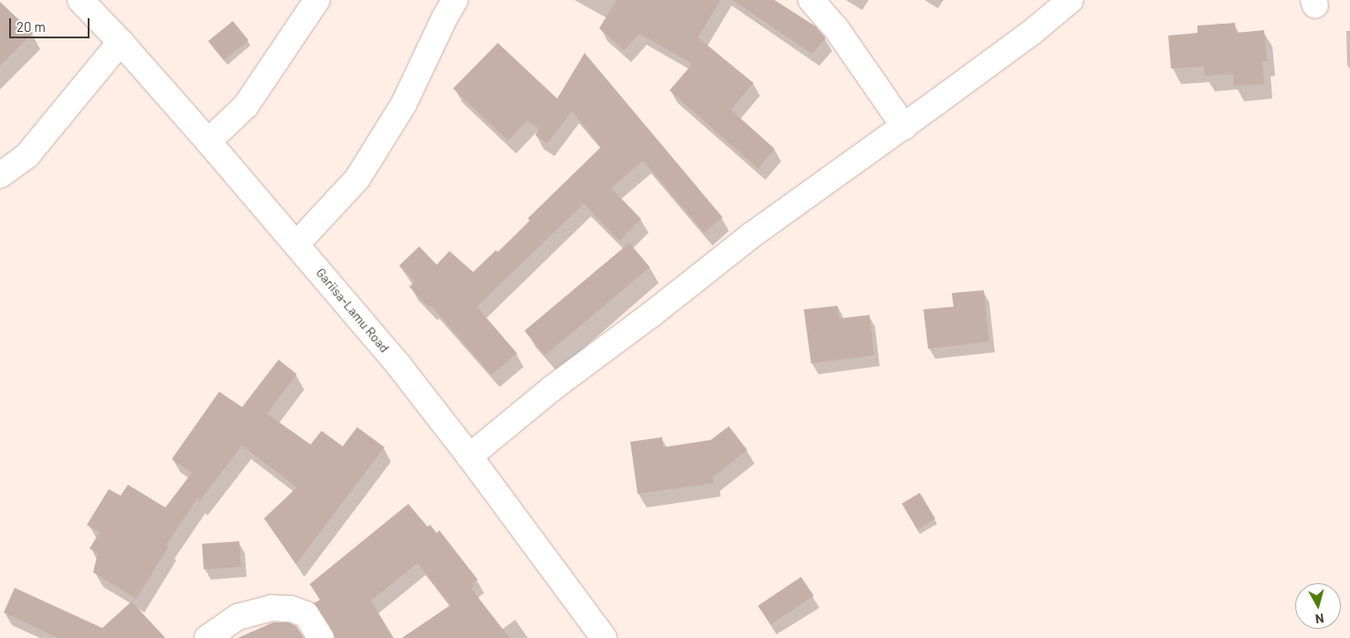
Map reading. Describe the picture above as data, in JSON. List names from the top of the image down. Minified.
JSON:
{"streets":{"street":["Gariisa-Lamu Road"]},"scale_bar":"20 m","north":"bottom"}
